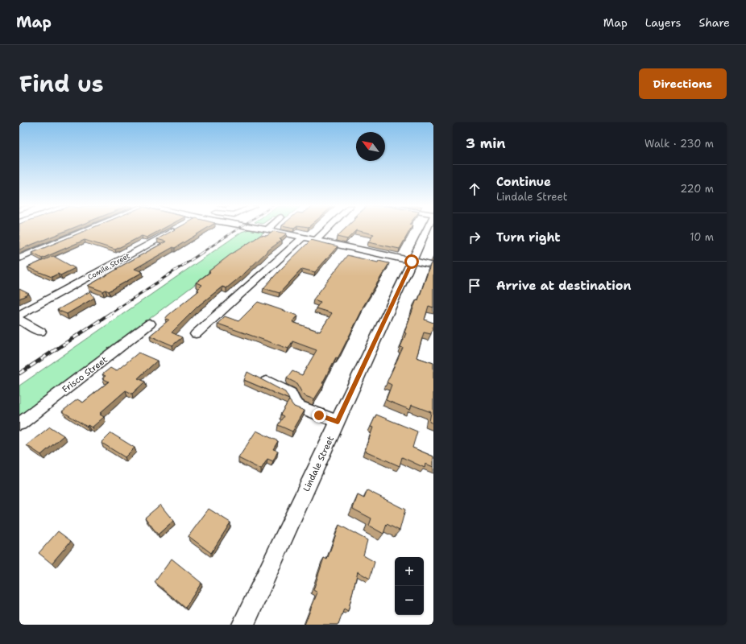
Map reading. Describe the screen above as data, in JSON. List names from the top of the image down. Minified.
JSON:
{"streets":{"street":["Comile Street","Frisco Street","Lindale Street"]},"north":"top left","page":{"header":"Map","nav":["Map","Layers","Share"],"title":"Find us","buttons":"Directions","heading":["3 min","Walk · 230 m"],"list":[["Continue","Lindale Street","220 m"],["Turn right","10 m"],"Arrive at destination"],"map_buttons":["+","−"]}}
